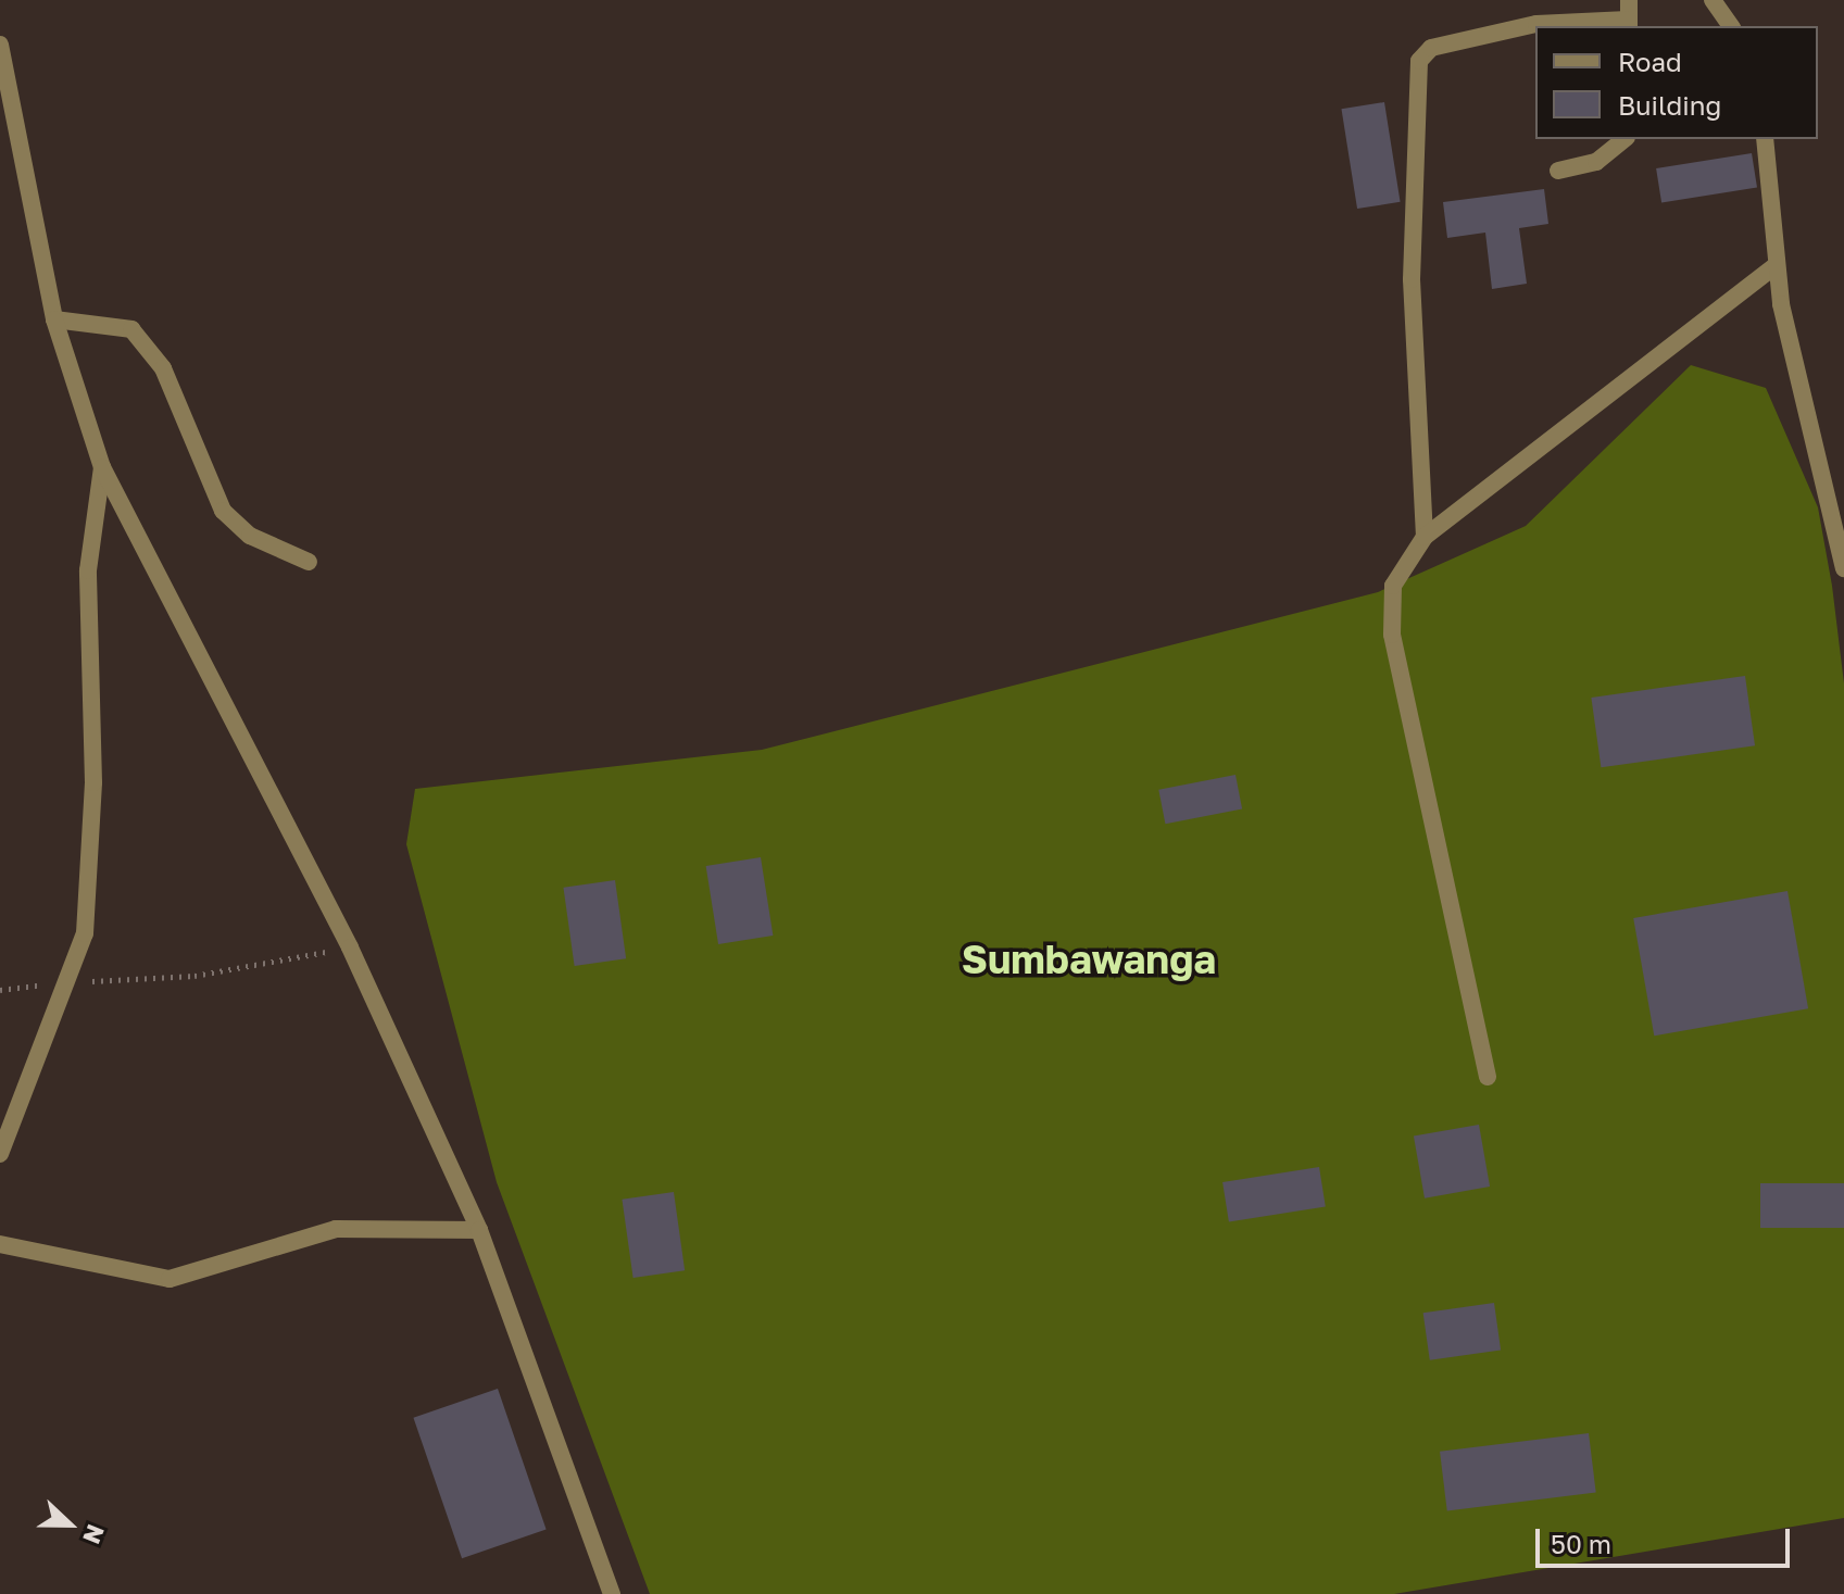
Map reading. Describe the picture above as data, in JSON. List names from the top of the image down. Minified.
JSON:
{"districts":["Sumbawanga"],"legend":["Road","Building"],"scale_bar":"50 m","north":"right"}
